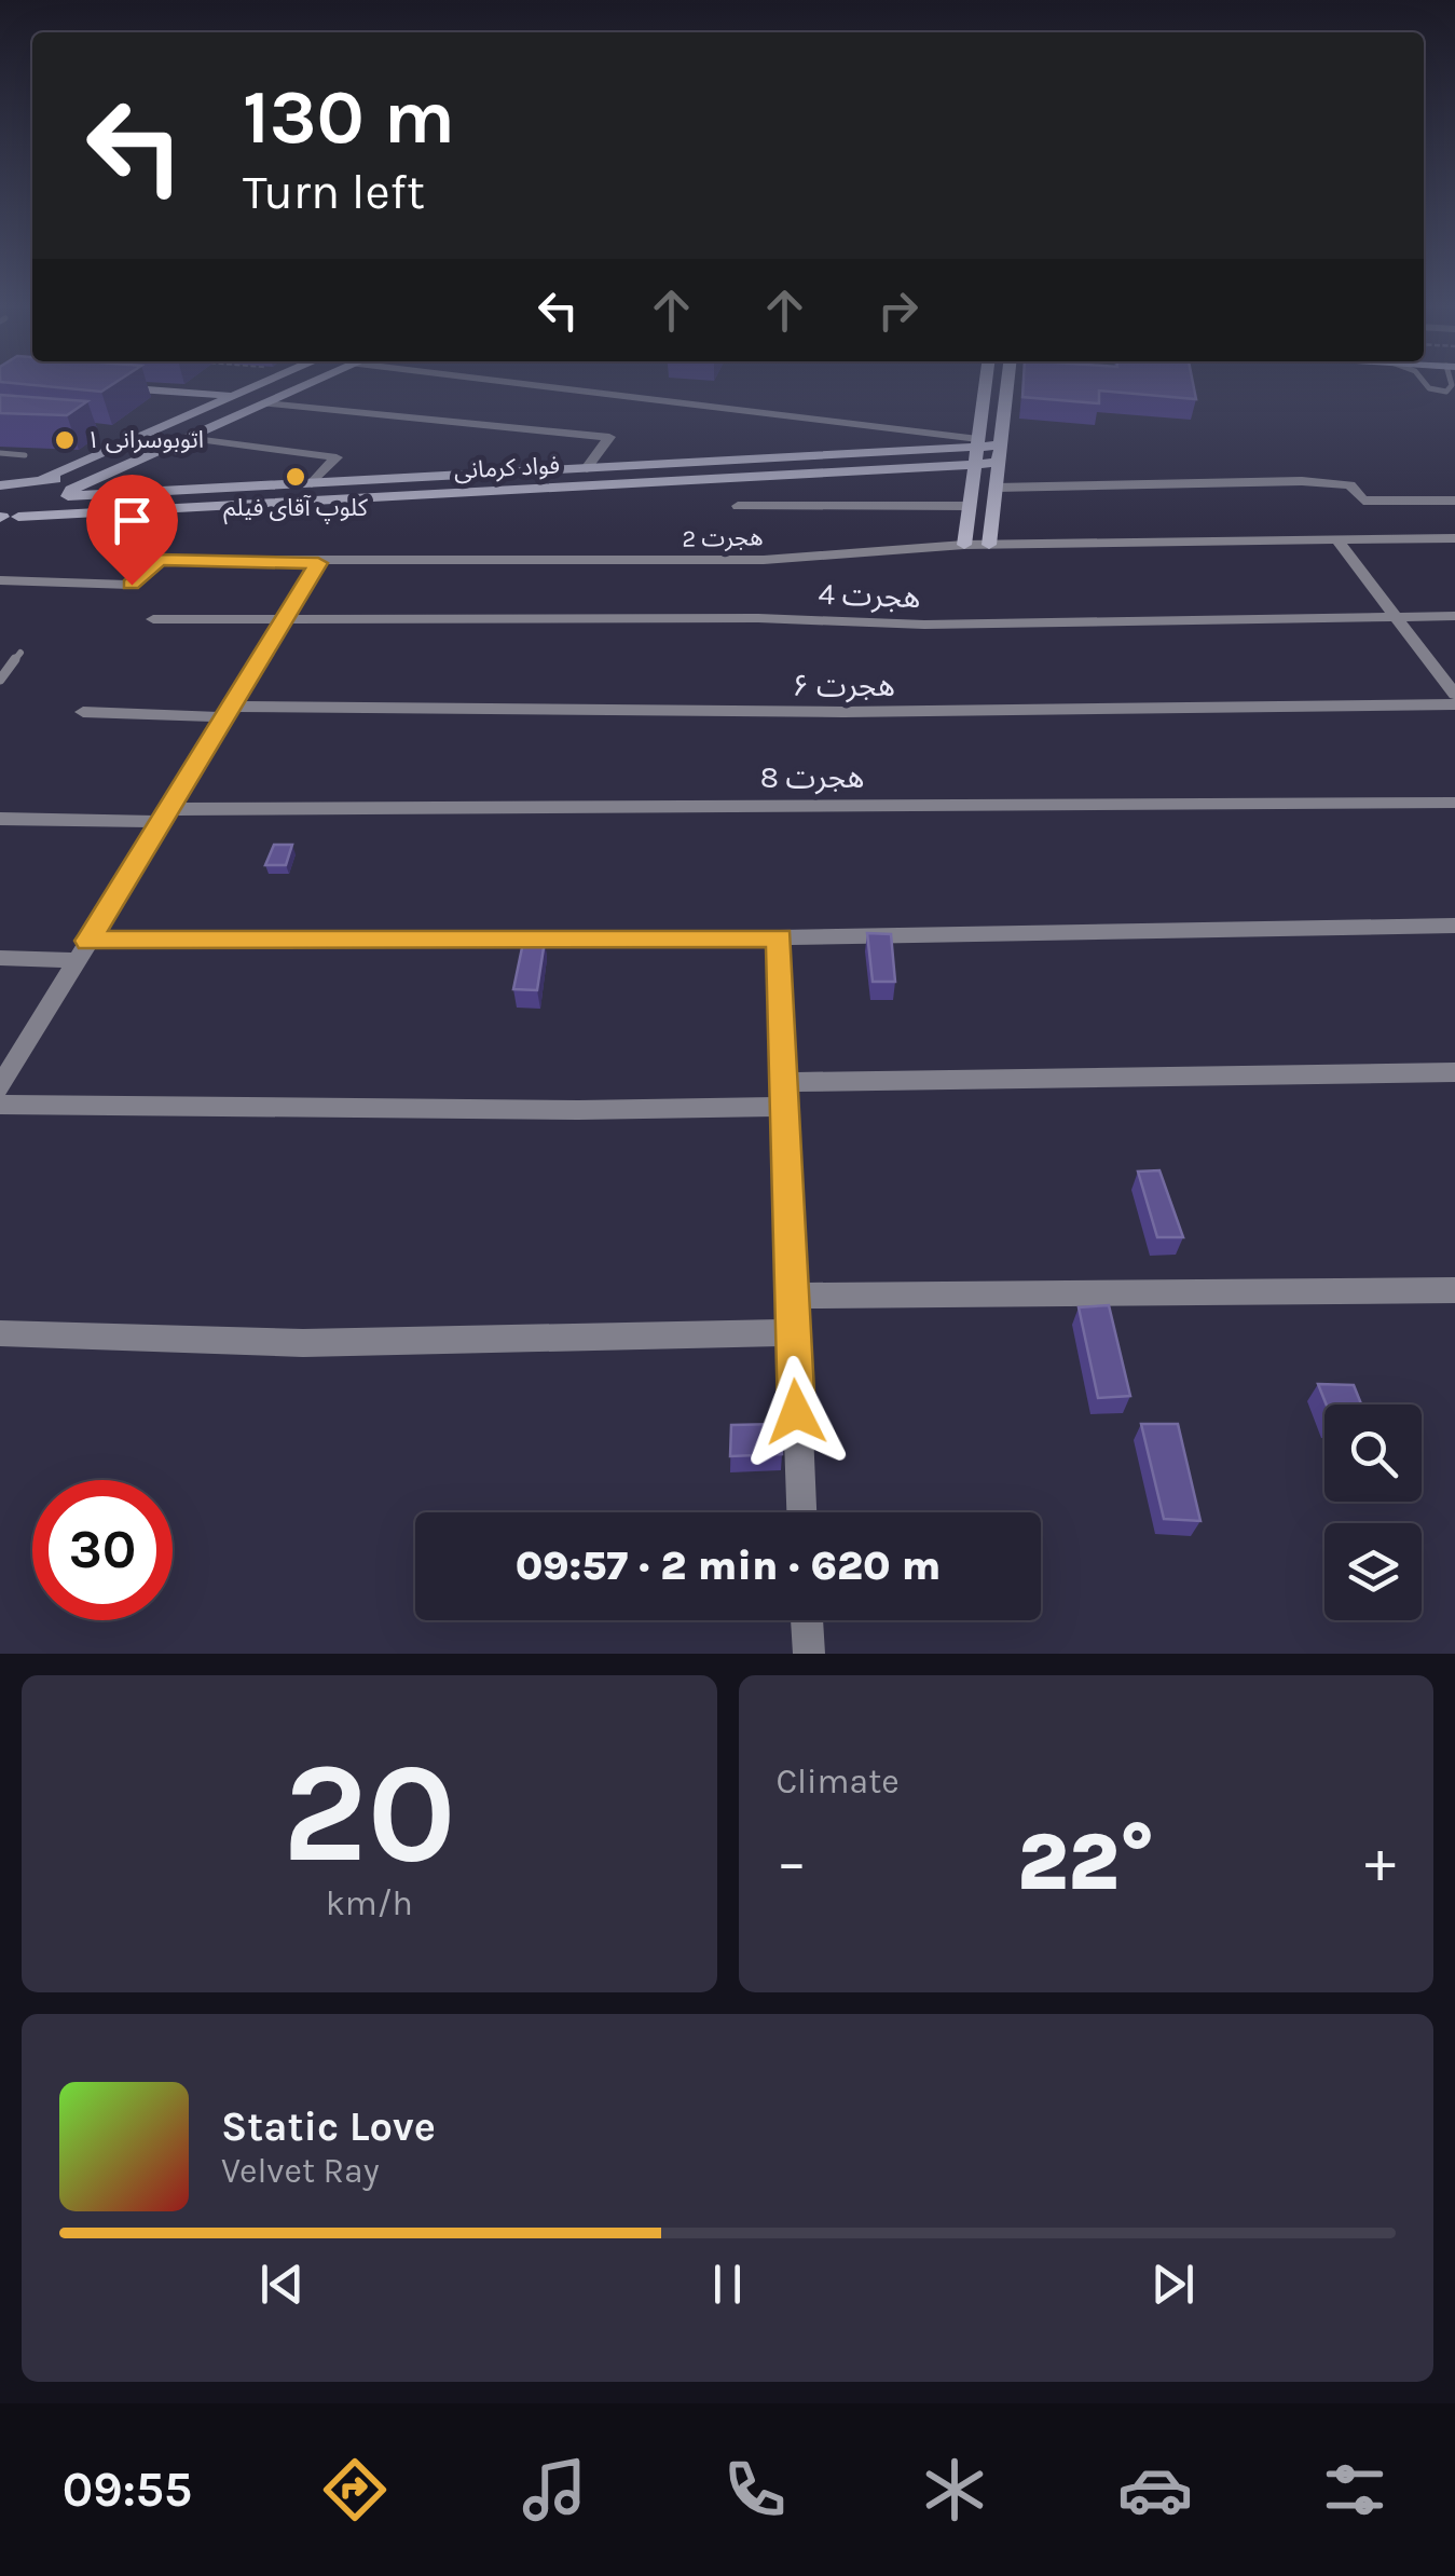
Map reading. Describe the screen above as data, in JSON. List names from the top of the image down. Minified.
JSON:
{"streets":{"street":["فواد کرمانی","هجرت 2","هجرت 4","هجرت ۶","هجرت 8"]},"places":["اتوبوسرانی ۱","کلوپ آقای فیلم"],"page":{"turn":["130 m","Turn left"],"limit":"30","trip":"09:57 · 2 min · 620 m","tile":[["20","km/h"],"Climate"],"heat":["−","22°","+"],"song":["Static Love","Velvet Ray"],"tabs":"09:55"}}
